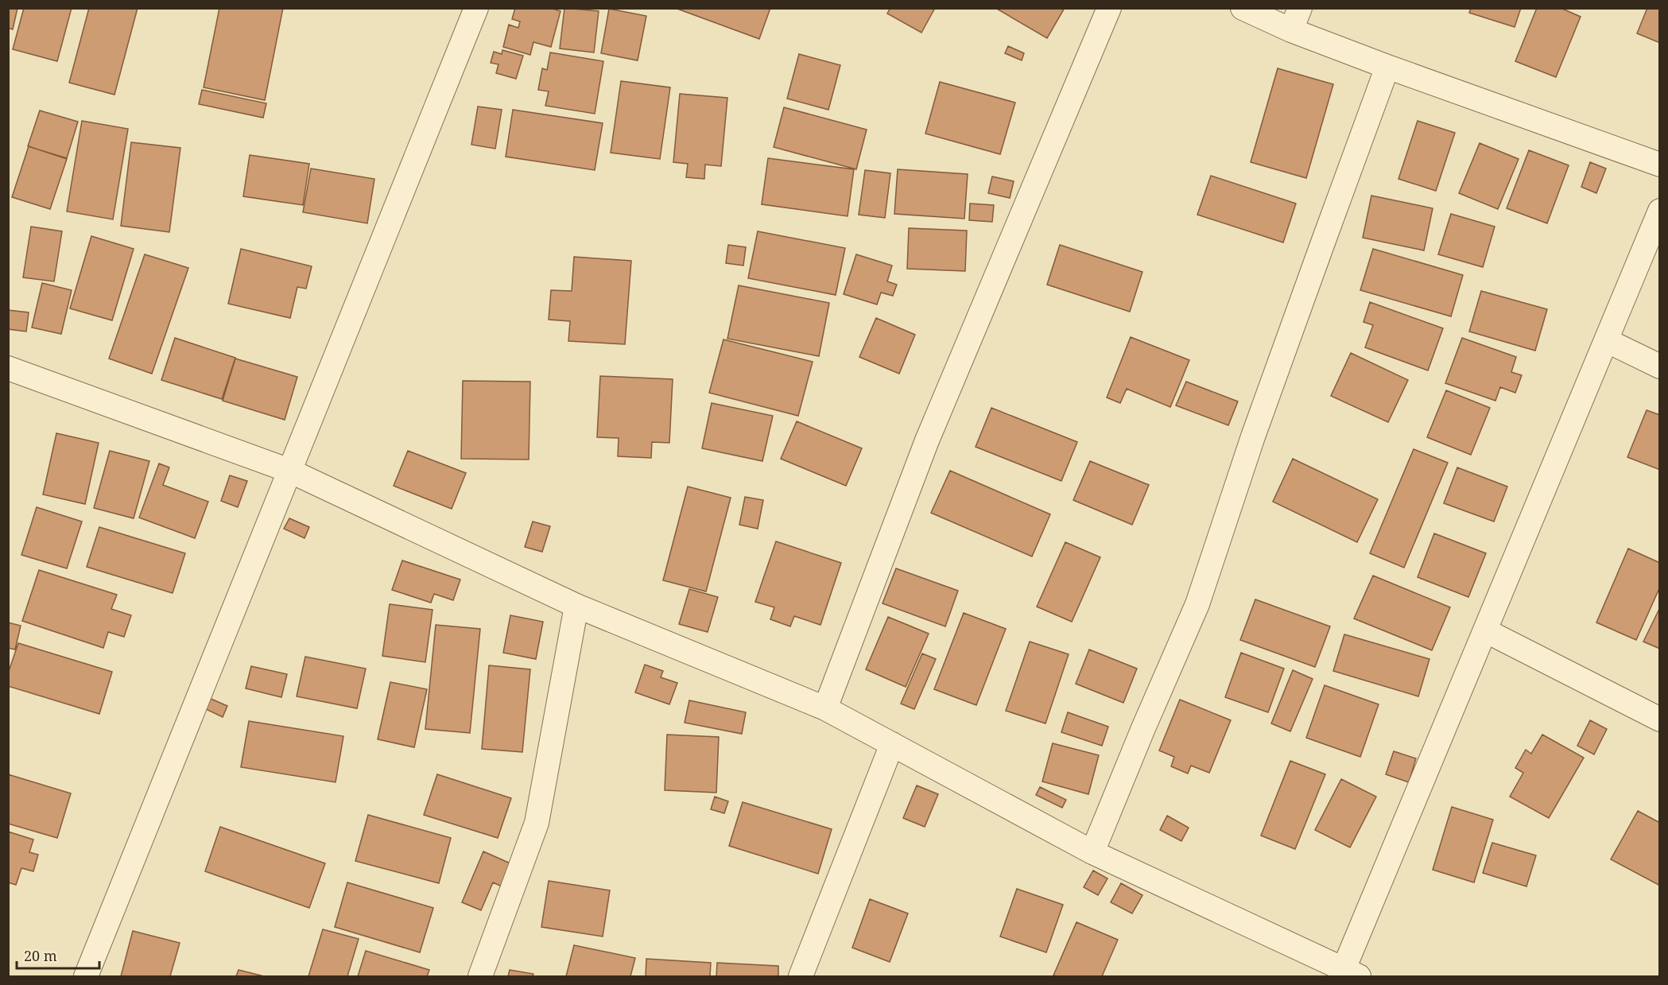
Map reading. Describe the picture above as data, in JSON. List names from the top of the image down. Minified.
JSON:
{"scale_bar":"20 m"}
